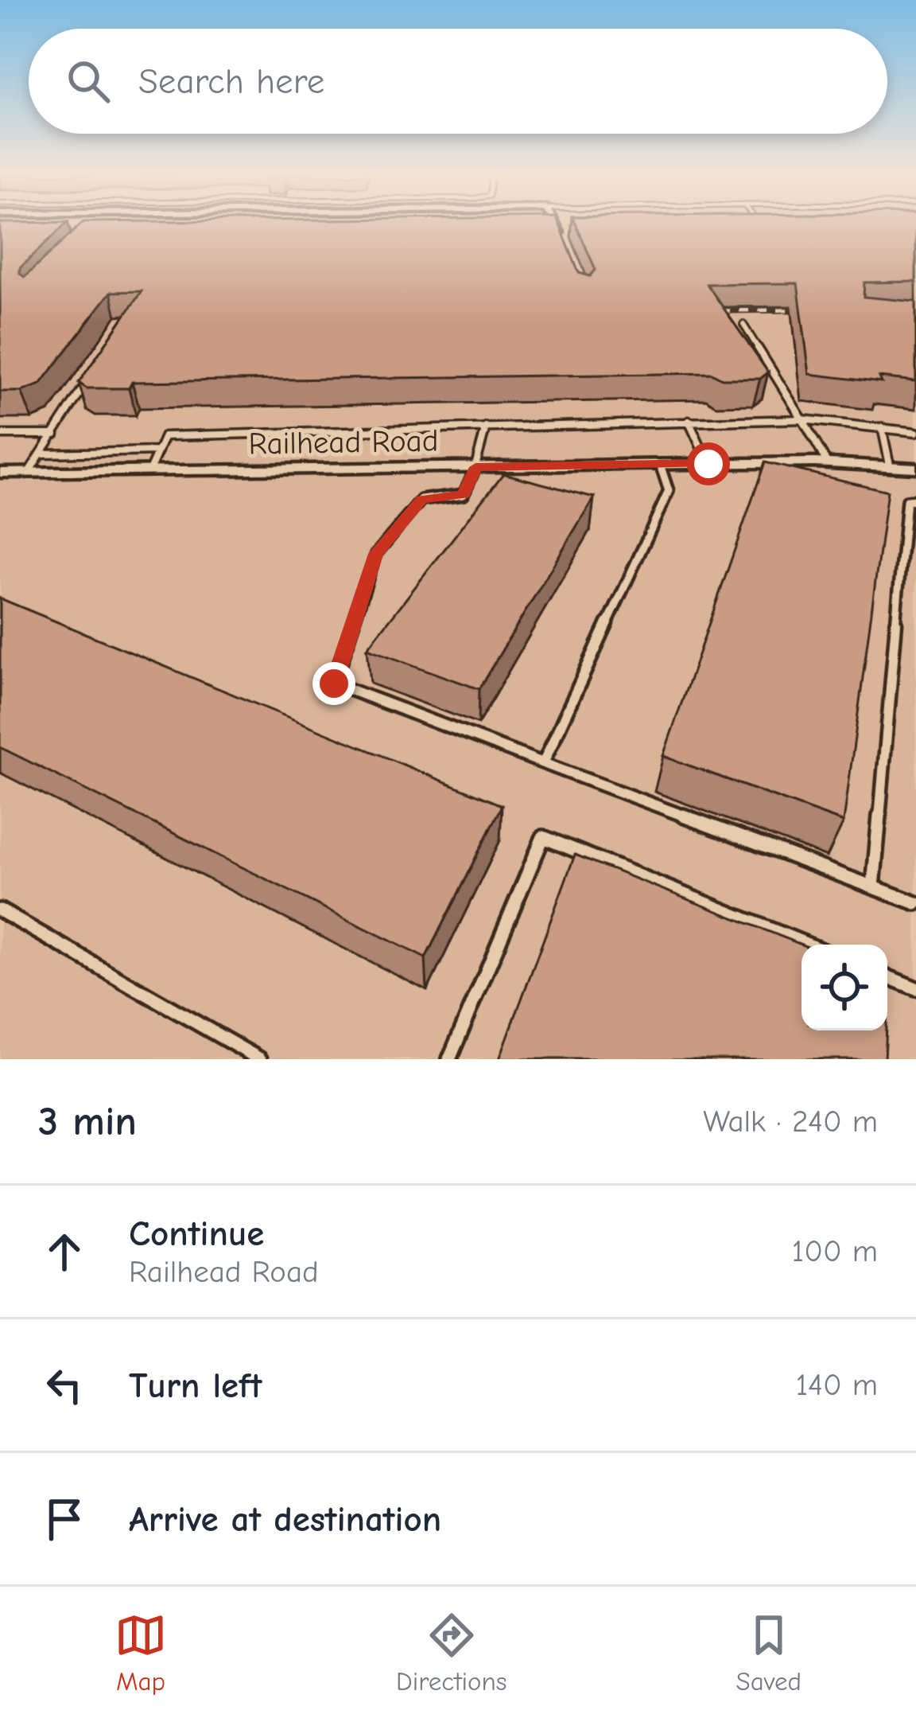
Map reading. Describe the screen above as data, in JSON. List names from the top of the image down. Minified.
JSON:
{"streets":{"street":["Railhead Road"]},"page":{"search":"Search here","heading":["3 min","Walk · 240 m"],"list":[["Continue","Railhead Road","100 m"],["Turn left","140 m"],"Arrive at destination"],"nav":["Map","Directions","Saved"]}}
